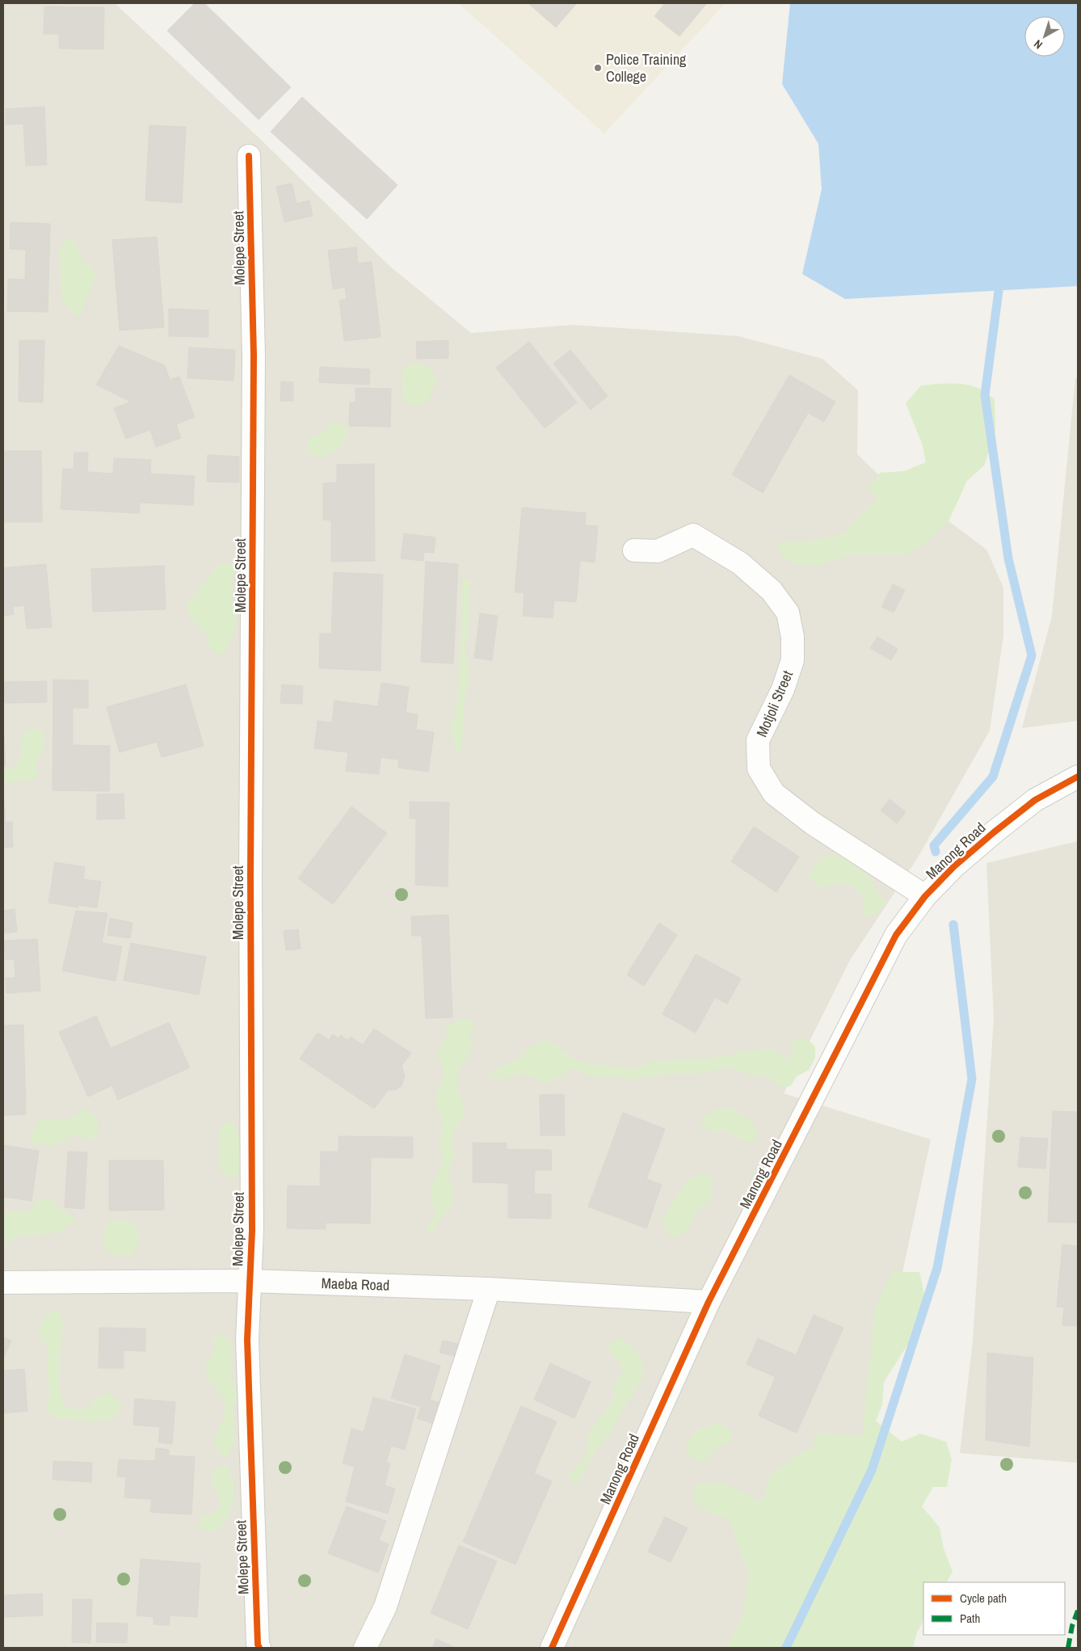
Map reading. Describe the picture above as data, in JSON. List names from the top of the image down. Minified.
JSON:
{"streets":{"street":["Molepe Street","Motjoli Street","Manong Road","Maeba Road"]},"crossings":[["Molepe Street","Maeba Road"],["Motjoli Street","Manong Road"],["Manong Road","Maeba Road"]],"places":["Police Training College"],"legend":["Cycle path","Path"],"north":"bottom left"}
